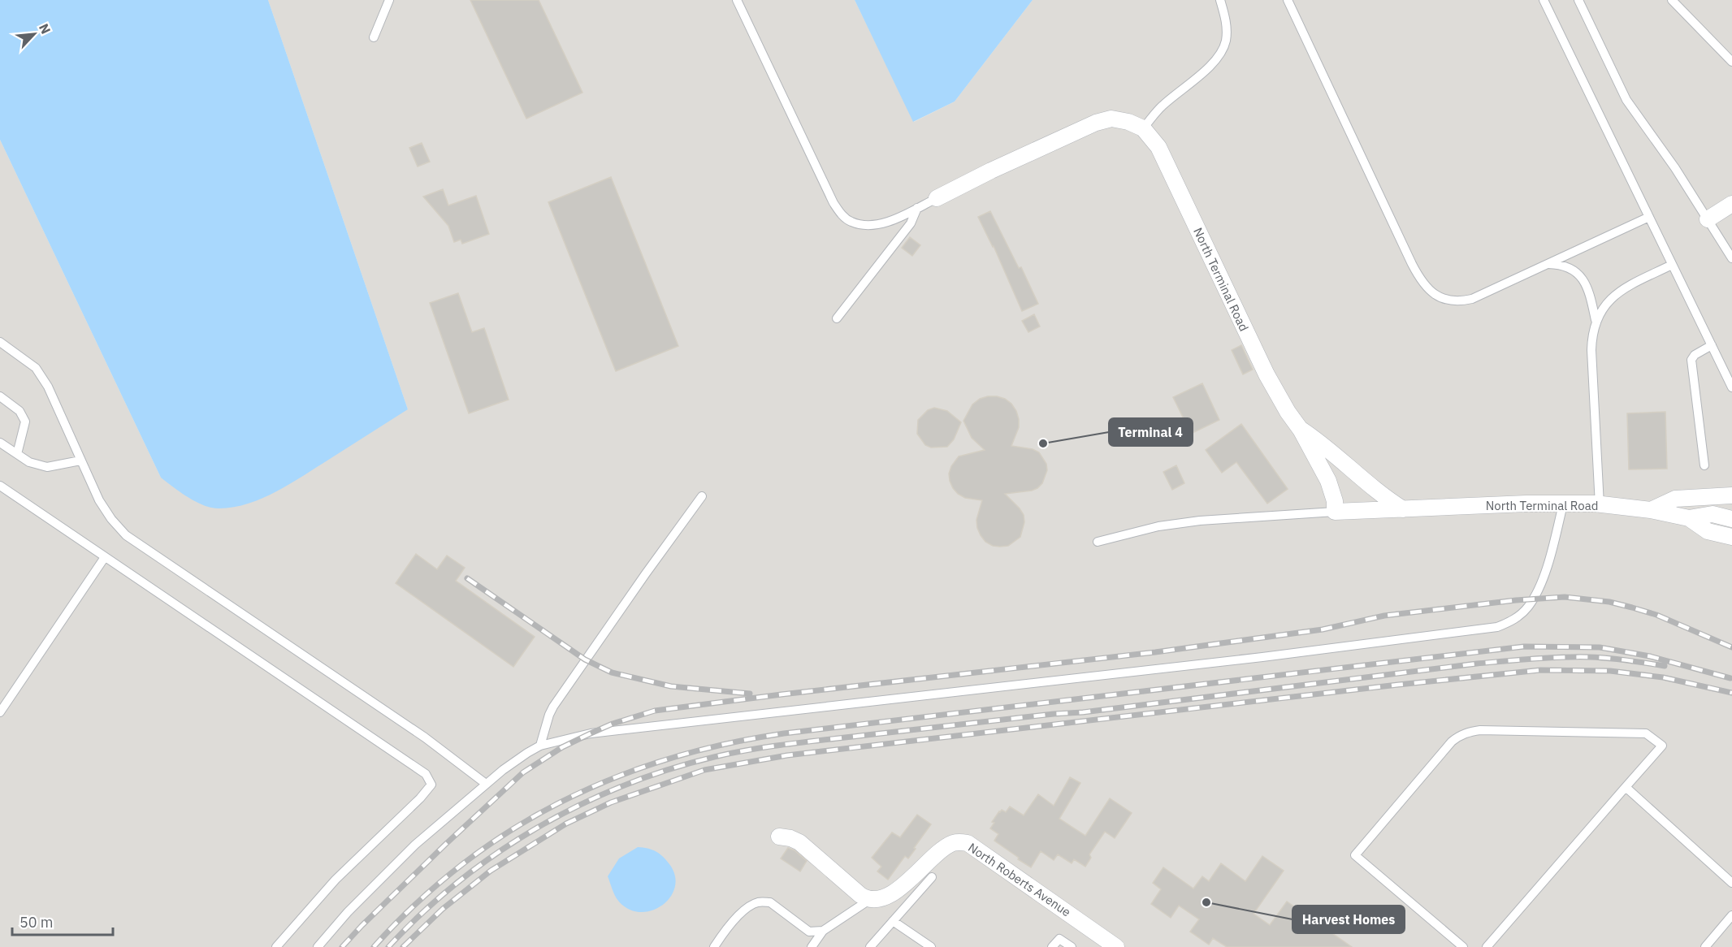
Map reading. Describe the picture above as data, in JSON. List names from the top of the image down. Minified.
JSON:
{"streets":{"street":["North Terminal Road","North Roberts Avenue"]},"places":["Terminal 4","Harvest Homes"],"scale_bar":"50 m","north":"top right"}
